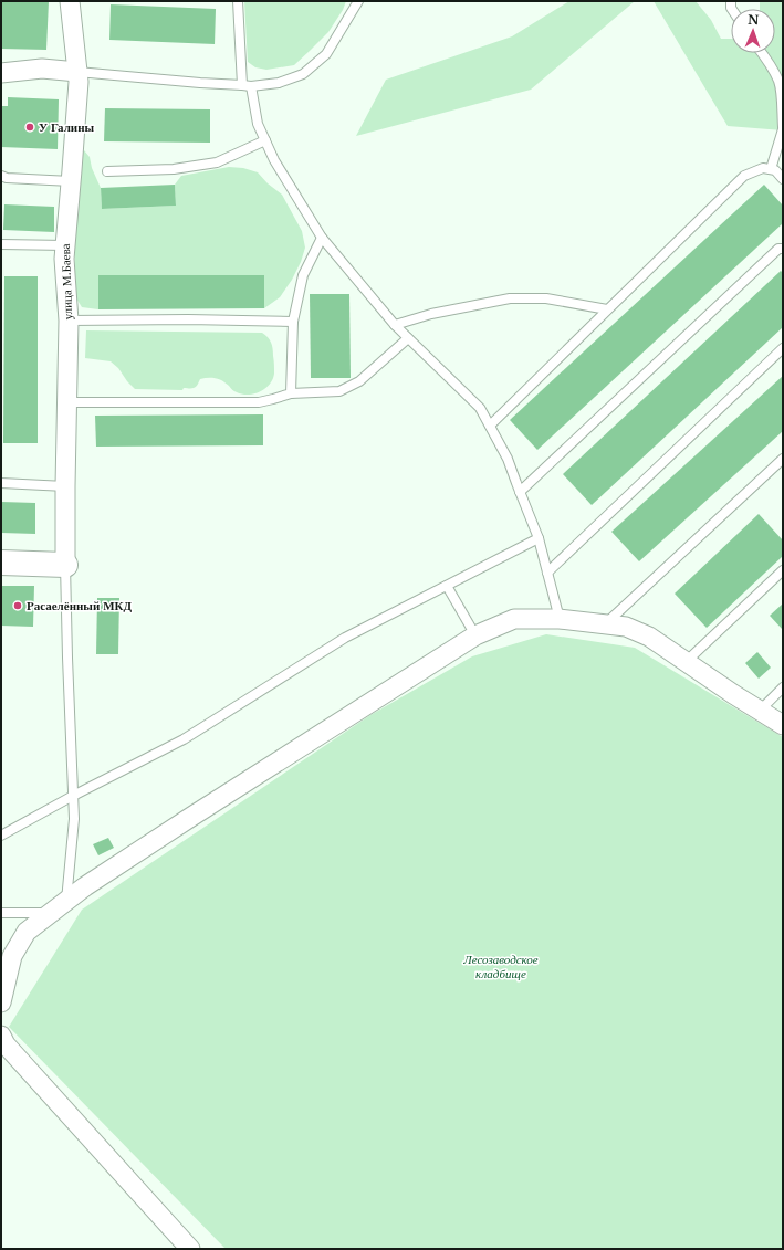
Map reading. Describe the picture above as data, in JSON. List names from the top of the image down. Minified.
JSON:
{"streets":{"street":["улица М.Баева"]},"parks":["Лесозаводское кладбище"],"places":["У Галины","Расаелённый МКД"],"north":"top"}
